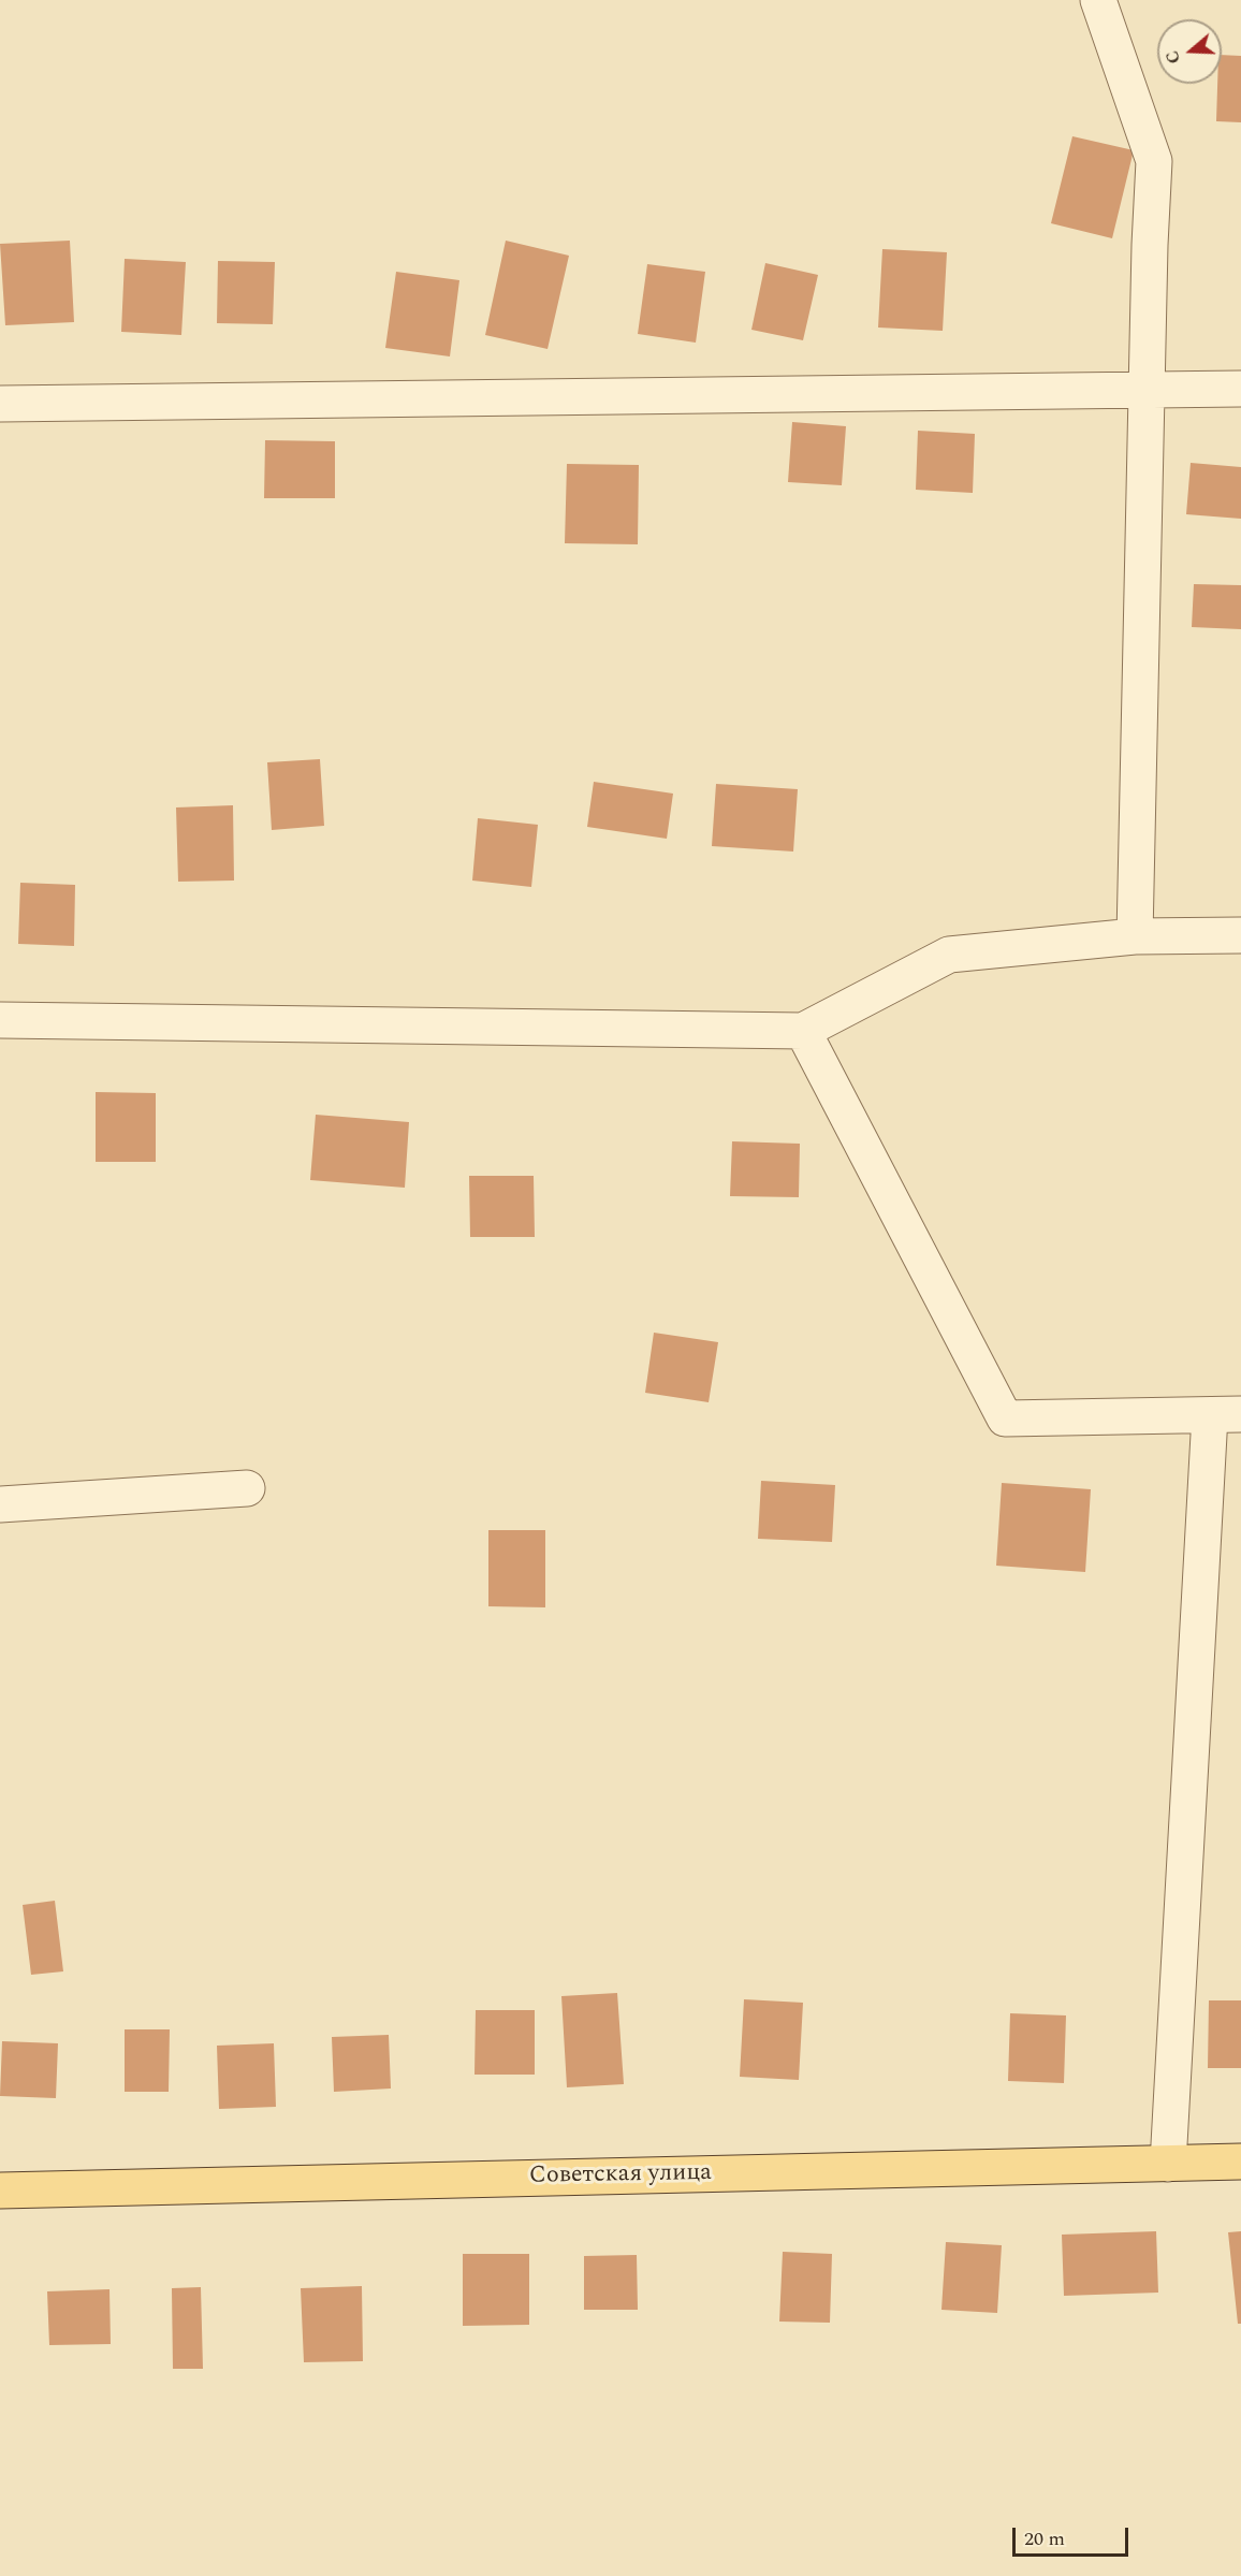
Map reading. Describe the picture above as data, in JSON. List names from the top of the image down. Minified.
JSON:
{"streets":{"main road":["Советская улица"]},"scale_bar":"20 m","north":"left"}
